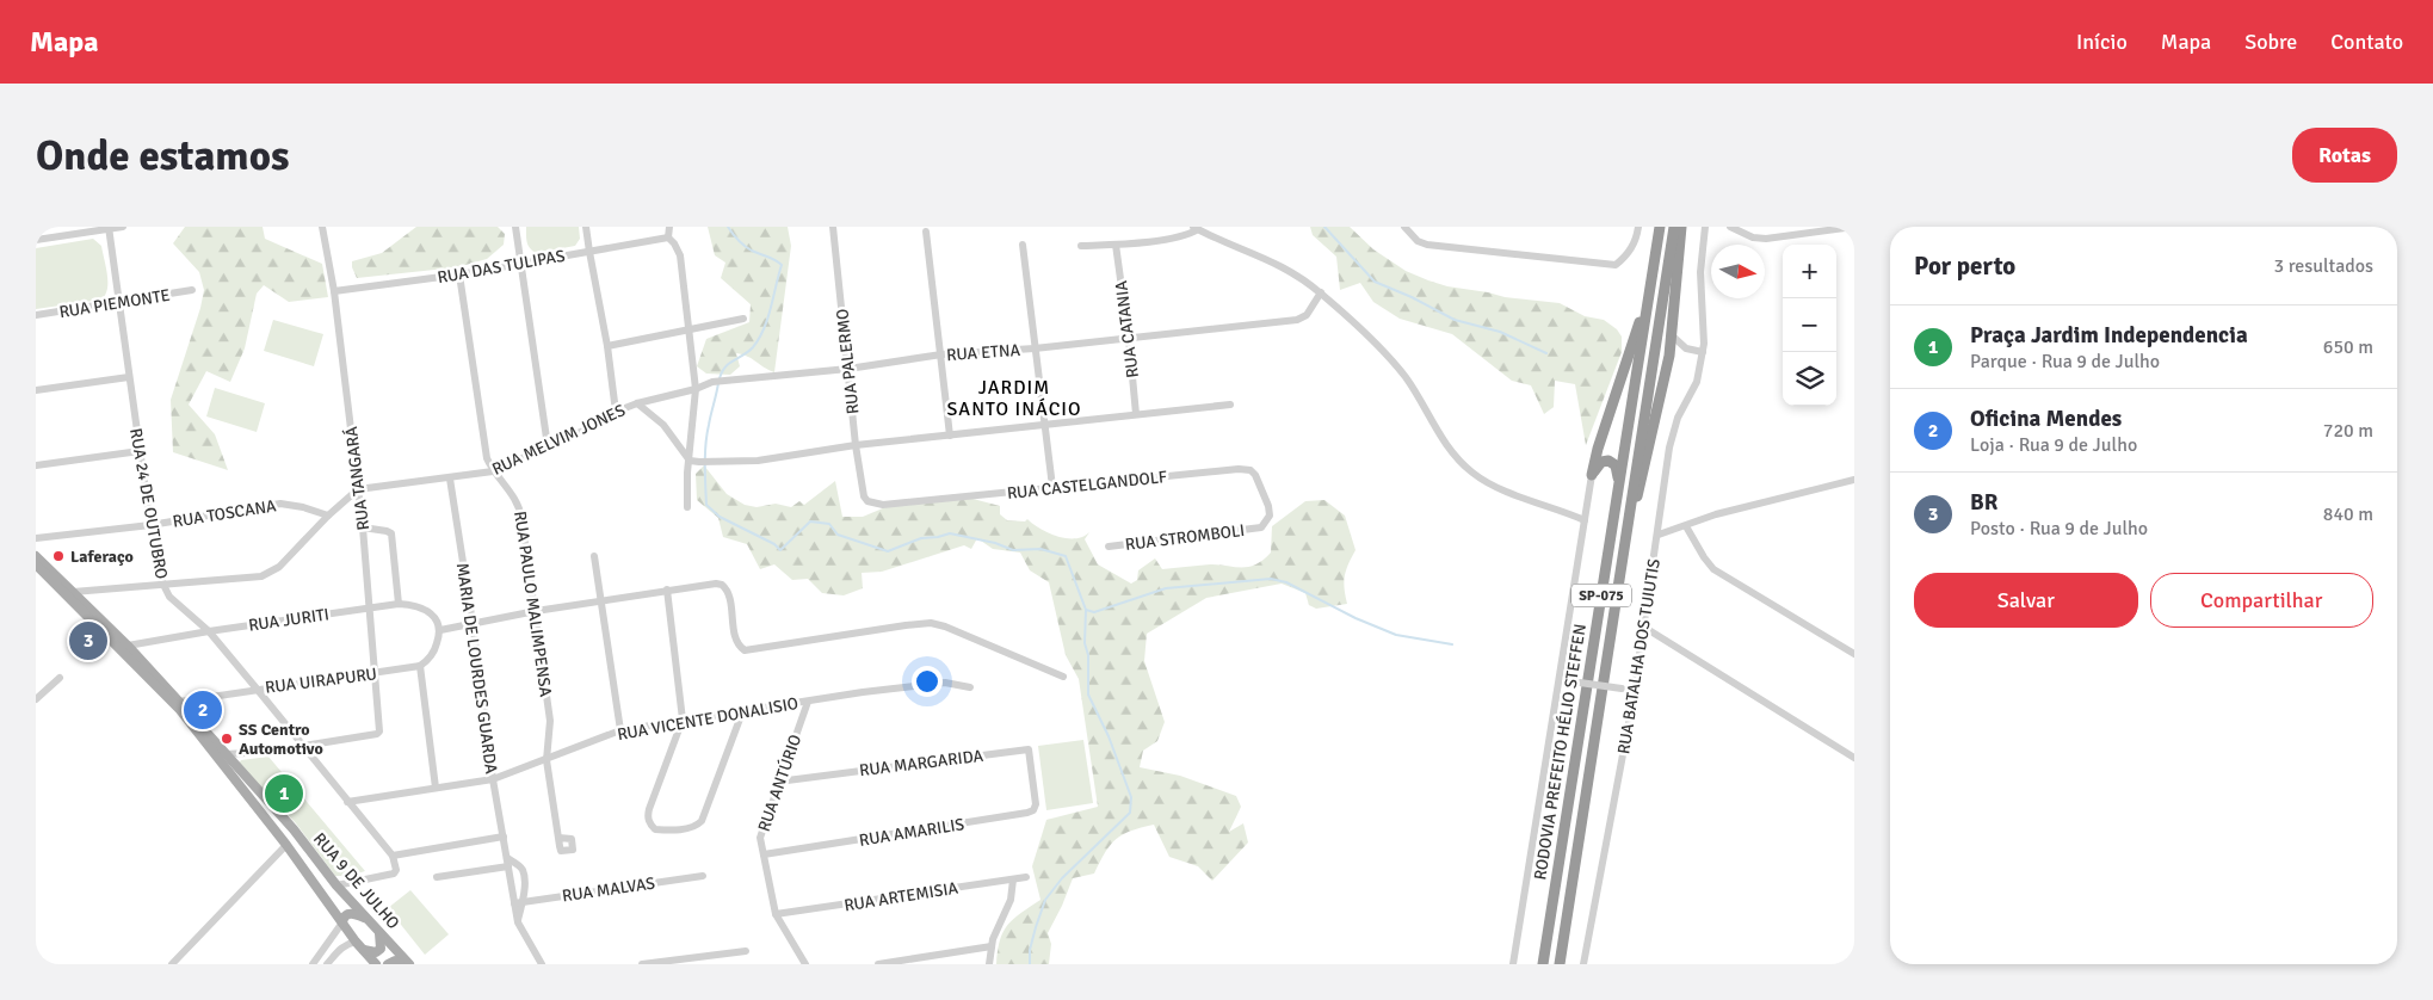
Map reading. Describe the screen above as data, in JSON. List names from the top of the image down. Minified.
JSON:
{"streets":{"highway":["SP-075","RODOVIA PREFEITO HÉLIO STEFFEN"],"main road":["RUA 9 DE JULHO"],"street":["RUA DAS TULIPAS","RUA PIEMONTE","RUA CATANIA","RUA ETNA","RUA PALERMO","RUA MELVIM JONES","RUA TANGARÁ","RUA CASTELGANDOLF","RUA 24 DE OUTUBRO","RUA TOSCANA","RUA STROMBOLI","RUA PAULO MALIMPENSA","RUA JURITI","RUA BATALHA DOS TUIUTIS","MARIA DE LOURDES GUARDA","RUA UIRAPURU","RUA VICENTE DONALISIO","RUA MARGARIDA","RUA ANTÚRIO","RUA AMARILIS","RUA MALVAS","RUA ARTEMISIA"]},"crossings":[["RUA DAS TULIPAS","RUA TANGARÁ"],["RUA DAS TULIPAS","RUA PAULO MALIMPENSA"],["RUA PIEMONTE","RUA 24 DE OUTUBRO"],["RUA CATANIA","RUA ETNA"],["RUA ETNA","RUA PALERMO"],["RUA ETNA","RUA MELVIM JONES"],["RUA PALERMO","RUA CASTELGANDOLF"],["RUA MELVIM JONES","RUA TANGARÁ"],["RUA MELVIM JONES","RUA PAULO MALIMPENSA"],["RUA MELVIM JONES","MARIA DE LOURDES GUARDA"],["RUA TANGARÁ","RUA 24 DE OUTUBRO"],["RUA TANGARÁ","RUA JURITI"],["RUA TANGARÁ","RUA UIRAPURU"],["RUA CASTELGANDOLF","RUA STROMBOLI"],["RUA 24 DE OUTUBRO","RUA TOSCANA"],["RUA 24 DE OUTUBRO","RUA JURITI"],["RUA 24 DE OUTUBRO","RUA UIRAPURU"],["RUA 24 DE OUTUBRO","RUA VICENTE DONALISIO"],["RUA PAULO MALIMPENSA","RUA VICENTE DONALISIO"],["RUA JURITI","RUA UIRAPURU"],["RUA JURITI","RUA 9 DE JULHO"],["MARIA DE LOURDES GUARDA","RUA VICENTE DONALISIO"],["MARIA DE LOURDES GUARDA","RUA MALVAS"],["RUA UIRAPURU","RUA 9 DE JULHO"],["RUA VICENTE DONALISIO","RUA ANTÚRIO"],["RUA MARGARIDA","RUA ANTÚRIO"],["RUA MARGARIDA","RUA AMARILIS"],["RUA ANTÚRIO","RUA AMARILIS"],["RUA ANTÚRIO","RUA ARTEMISIA"]],"districts":["JARDIM SANTO INÁCIO"],"places":["Laferaço","SS Centro Automotivo"],"north":"right","page":{"header":"Mapa","nav":["Início","Mapa","Sobre","Contato"],"buttons":["Rotas",["Salvar","Compartilhar"]],"title":"Onde estamos","heading":["Por perto","3 resultados"],"map_buttons":["+","−"],"list":[{"mark":"1","name":"Praça Jardim Independencia","note":"Parque · Rua 9 de Julho","value":"650 m"},{"mark":"2","name":"Oficina Mendes","note":"Loja · Rua 9 de Julho","value":"720 m"},{"mark":"3","name":"BR","note":"Posto · Rua 9 de Julho","value":"840 m"}],"pins":["3","2","1"]}}
